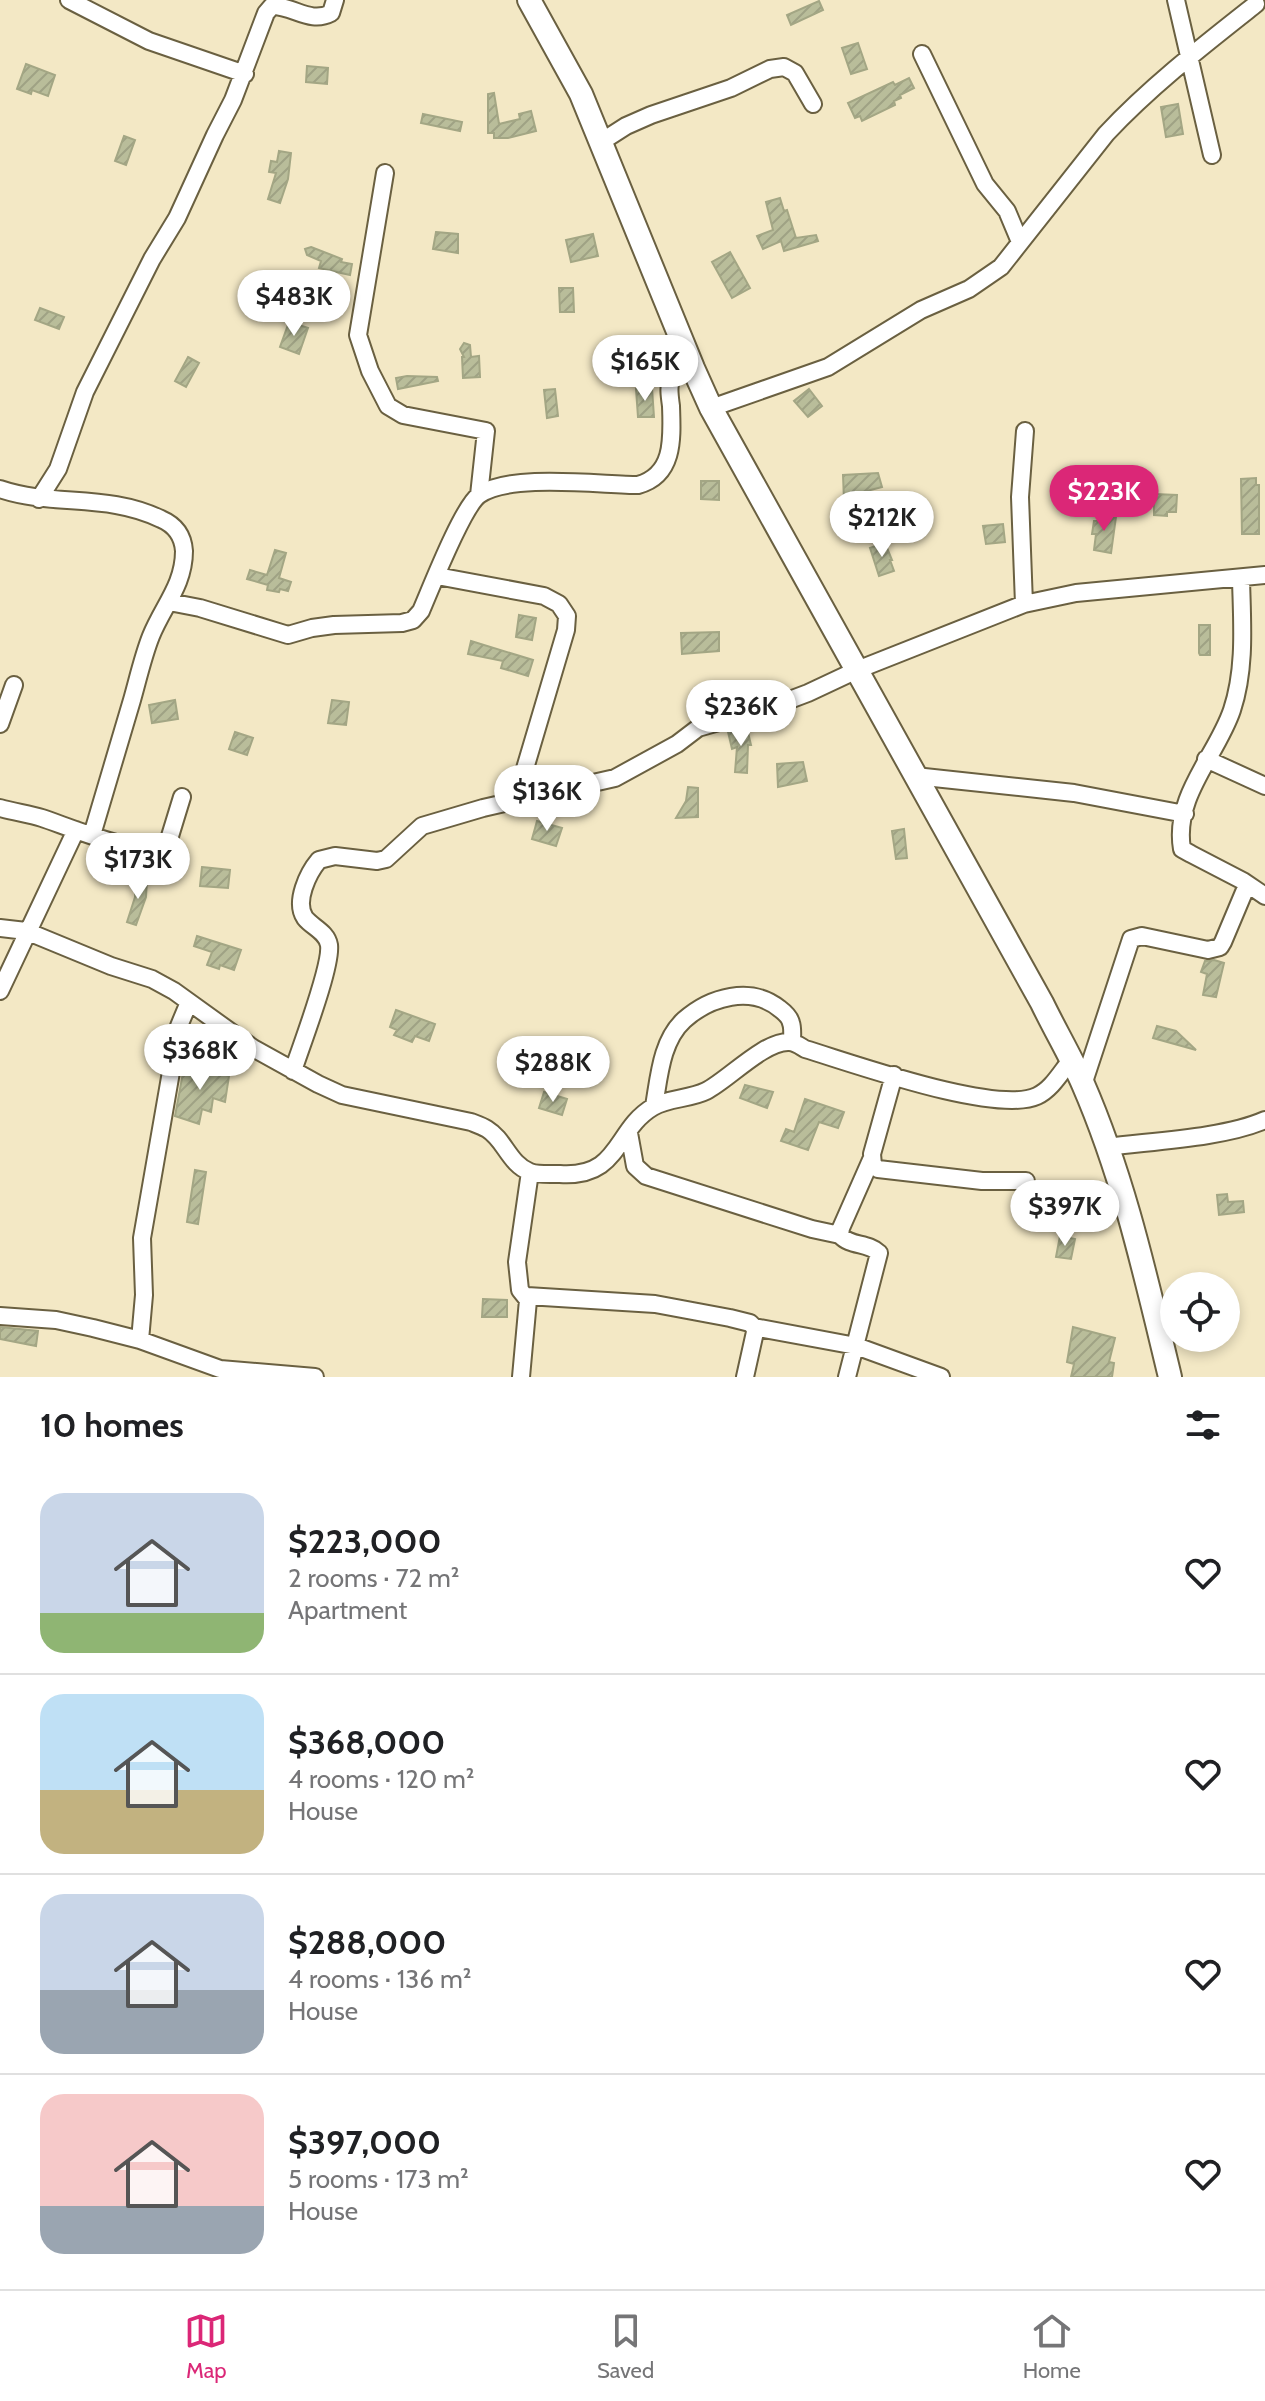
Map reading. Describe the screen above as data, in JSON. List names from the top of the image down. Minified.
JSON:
{"page":{"price":["$483K","$165K","$223K","$212K","$236K","$136K","$173K","$368K","$288K","$397K"],"heading":"10 homes","list":[{"name":"$223,000","note":"2 rooms · 72 m² · Apartment"},{"name":"$368,000","note":"4 rooms · 120 m² · House"},{"name":"$288,000","note":"4 rooms · 136 m² · House"},{"name":"$397,000","note":"5 rooms · 173 m² · House"}],"tabs":["Map","Saved","Home"]}}
